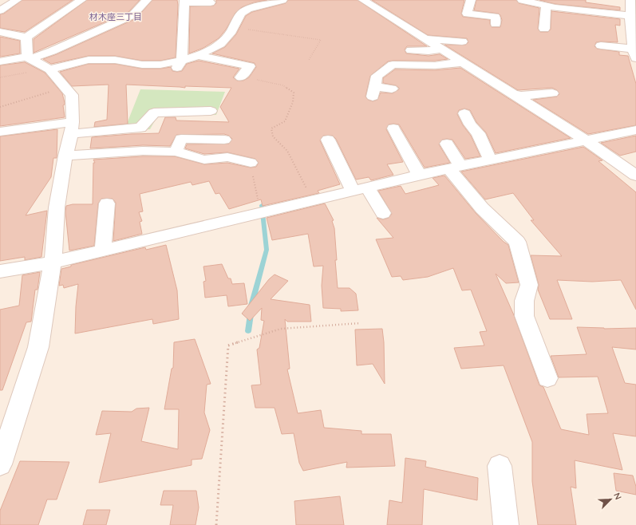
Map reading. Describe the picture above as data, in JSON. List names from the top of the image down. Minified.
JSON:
{"districts":["材木座三丁目"],"north":"top right"}
